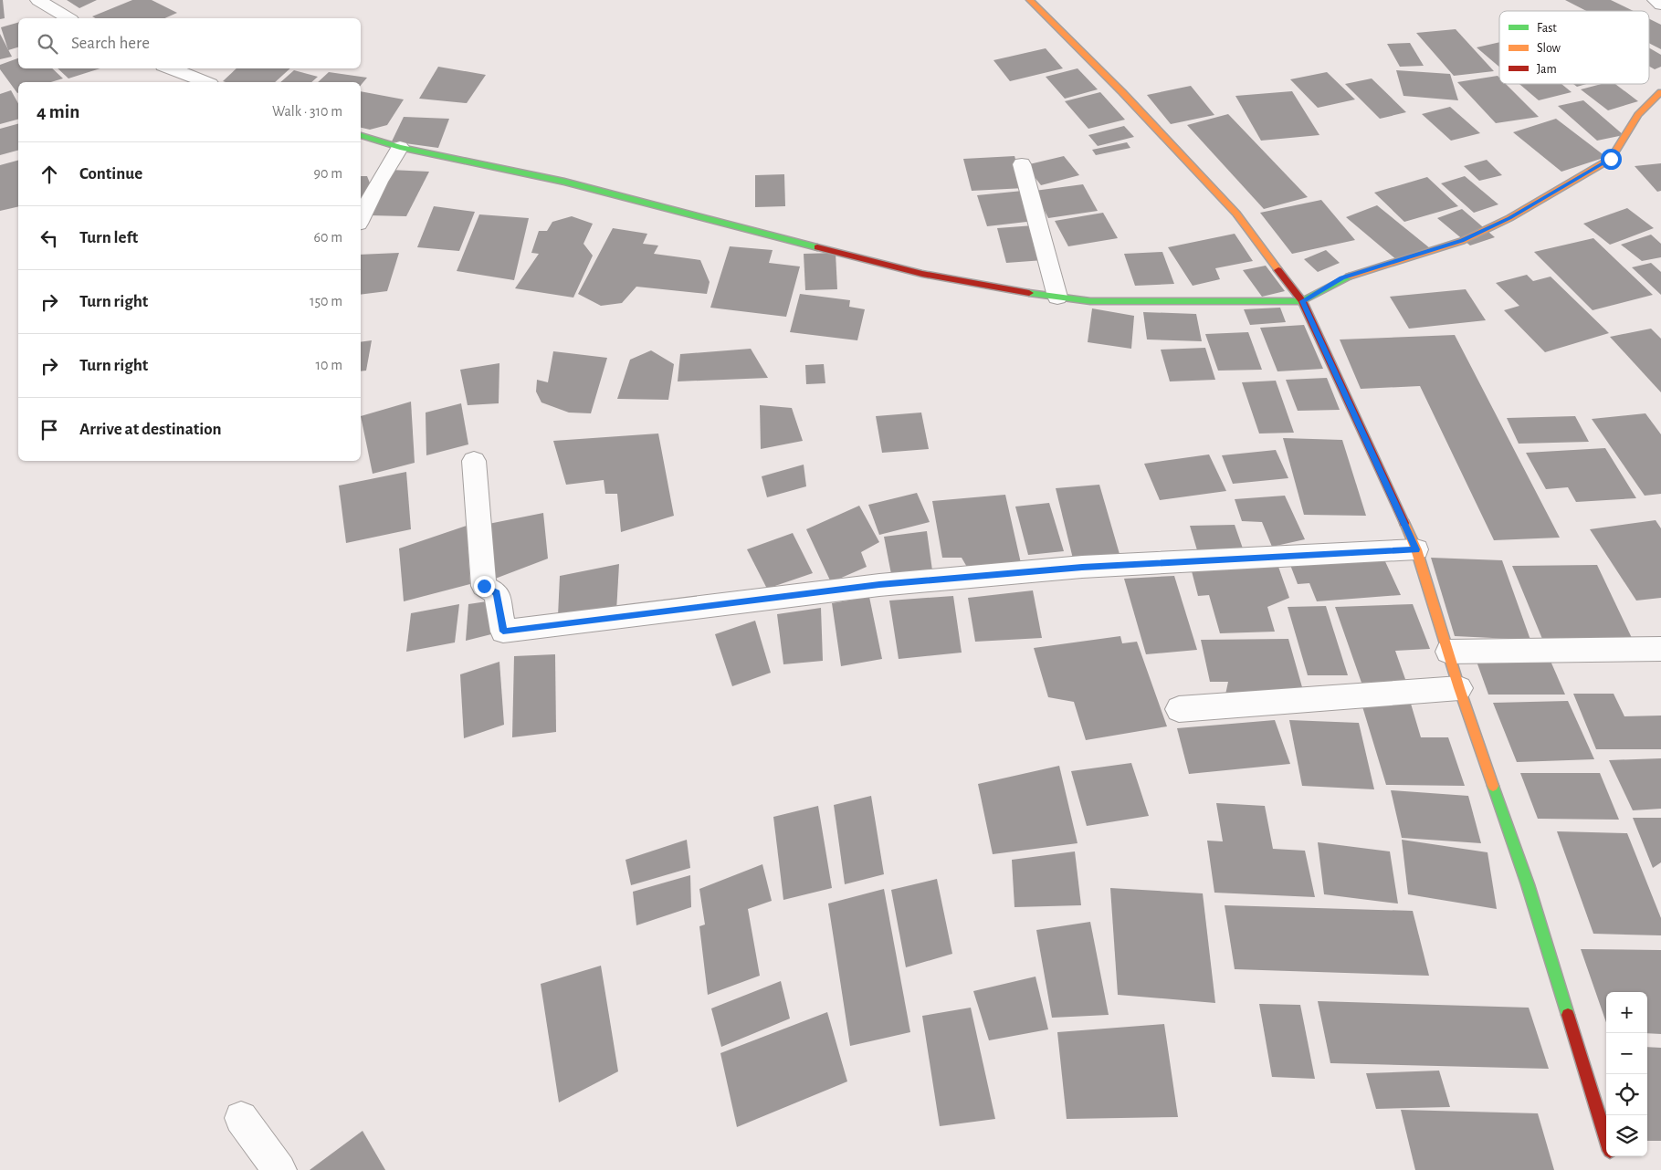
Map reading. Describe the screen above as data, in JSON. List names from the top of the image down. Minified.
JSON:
{"legend":["Fast","Slow","Jam"],"page":{"search":"Search here","heading":["4 min","Walk · 310 m"],"list":[["Continue","90 m"],["Turn left","60 m"],["Turn right","150 m"],["Turn right","10 m"],"Arrive at destination"],"map_buttons":["+","−"]}}
